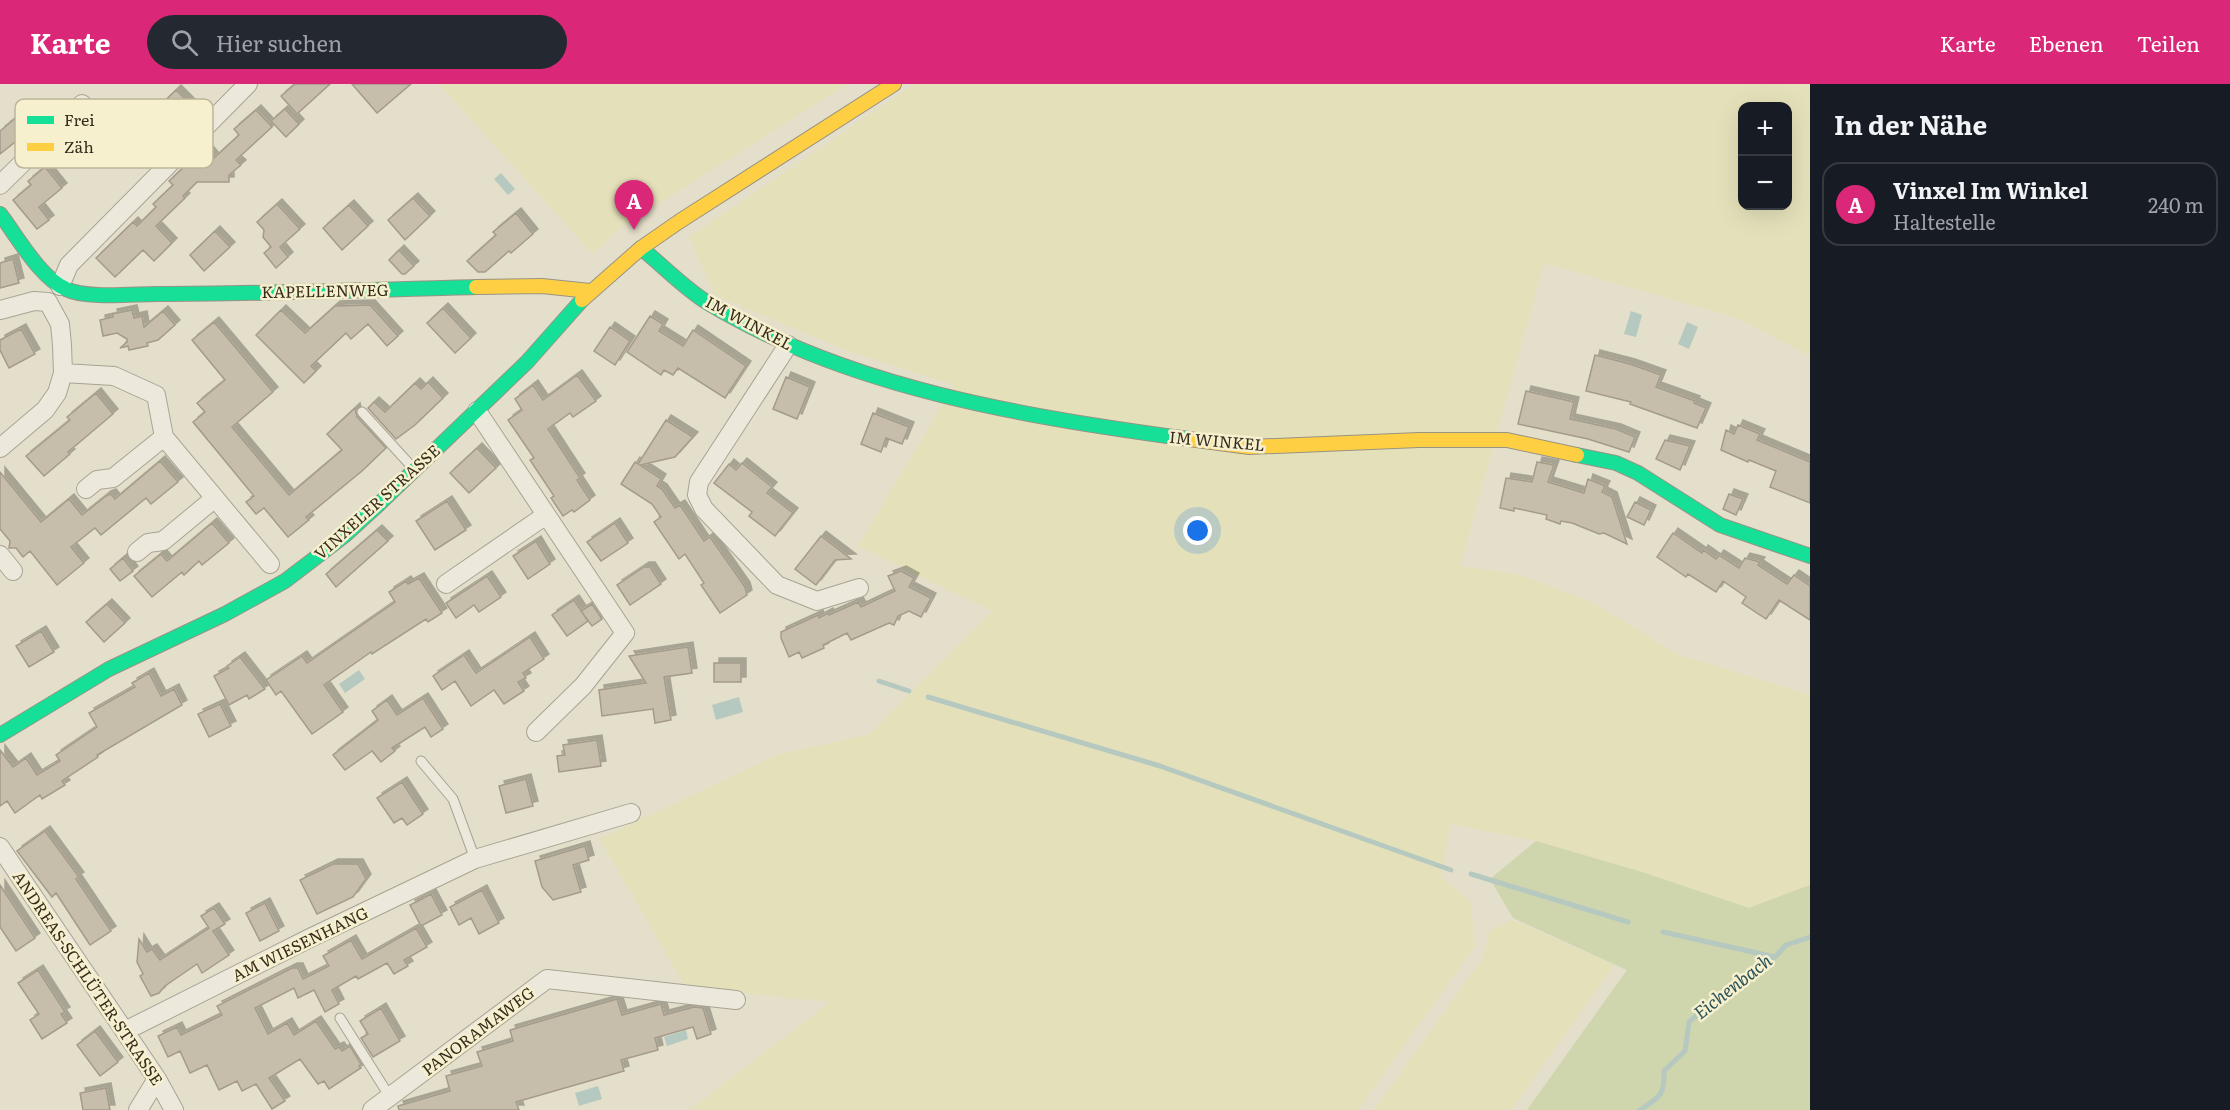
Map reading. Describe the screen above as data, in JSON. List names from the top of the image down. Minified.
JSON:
{"streets":{"street":["KAPELLENWEG","IM WINKEL","VINXELER STRASSE","AM WIESENHANG","ANDREAS-SCHLÜTER-STRASSE","PANORAMAWEG"]},"crossings":[["KAPELLENWEG","VINXELER STRASSE"],["IM WINKEL","VINXELER STRASSE"],["AM WIESENHANG","ANDREAS-SCHLÜTER-STRASSE"]],"water":["Eichenbach"],"legend":["Frei","Zäh"],"page":{"header":"Karte","search":"Hier suchen","nav":["Karte","Ebenen","Teilen"],"heading":"In der Nähe","map_buttons":["+","−"],"list":[{"mark":"A","name":"Vinxel Im Winkel","note":"Haltestelle","value":"240 m"}],"pins":"A"}}
